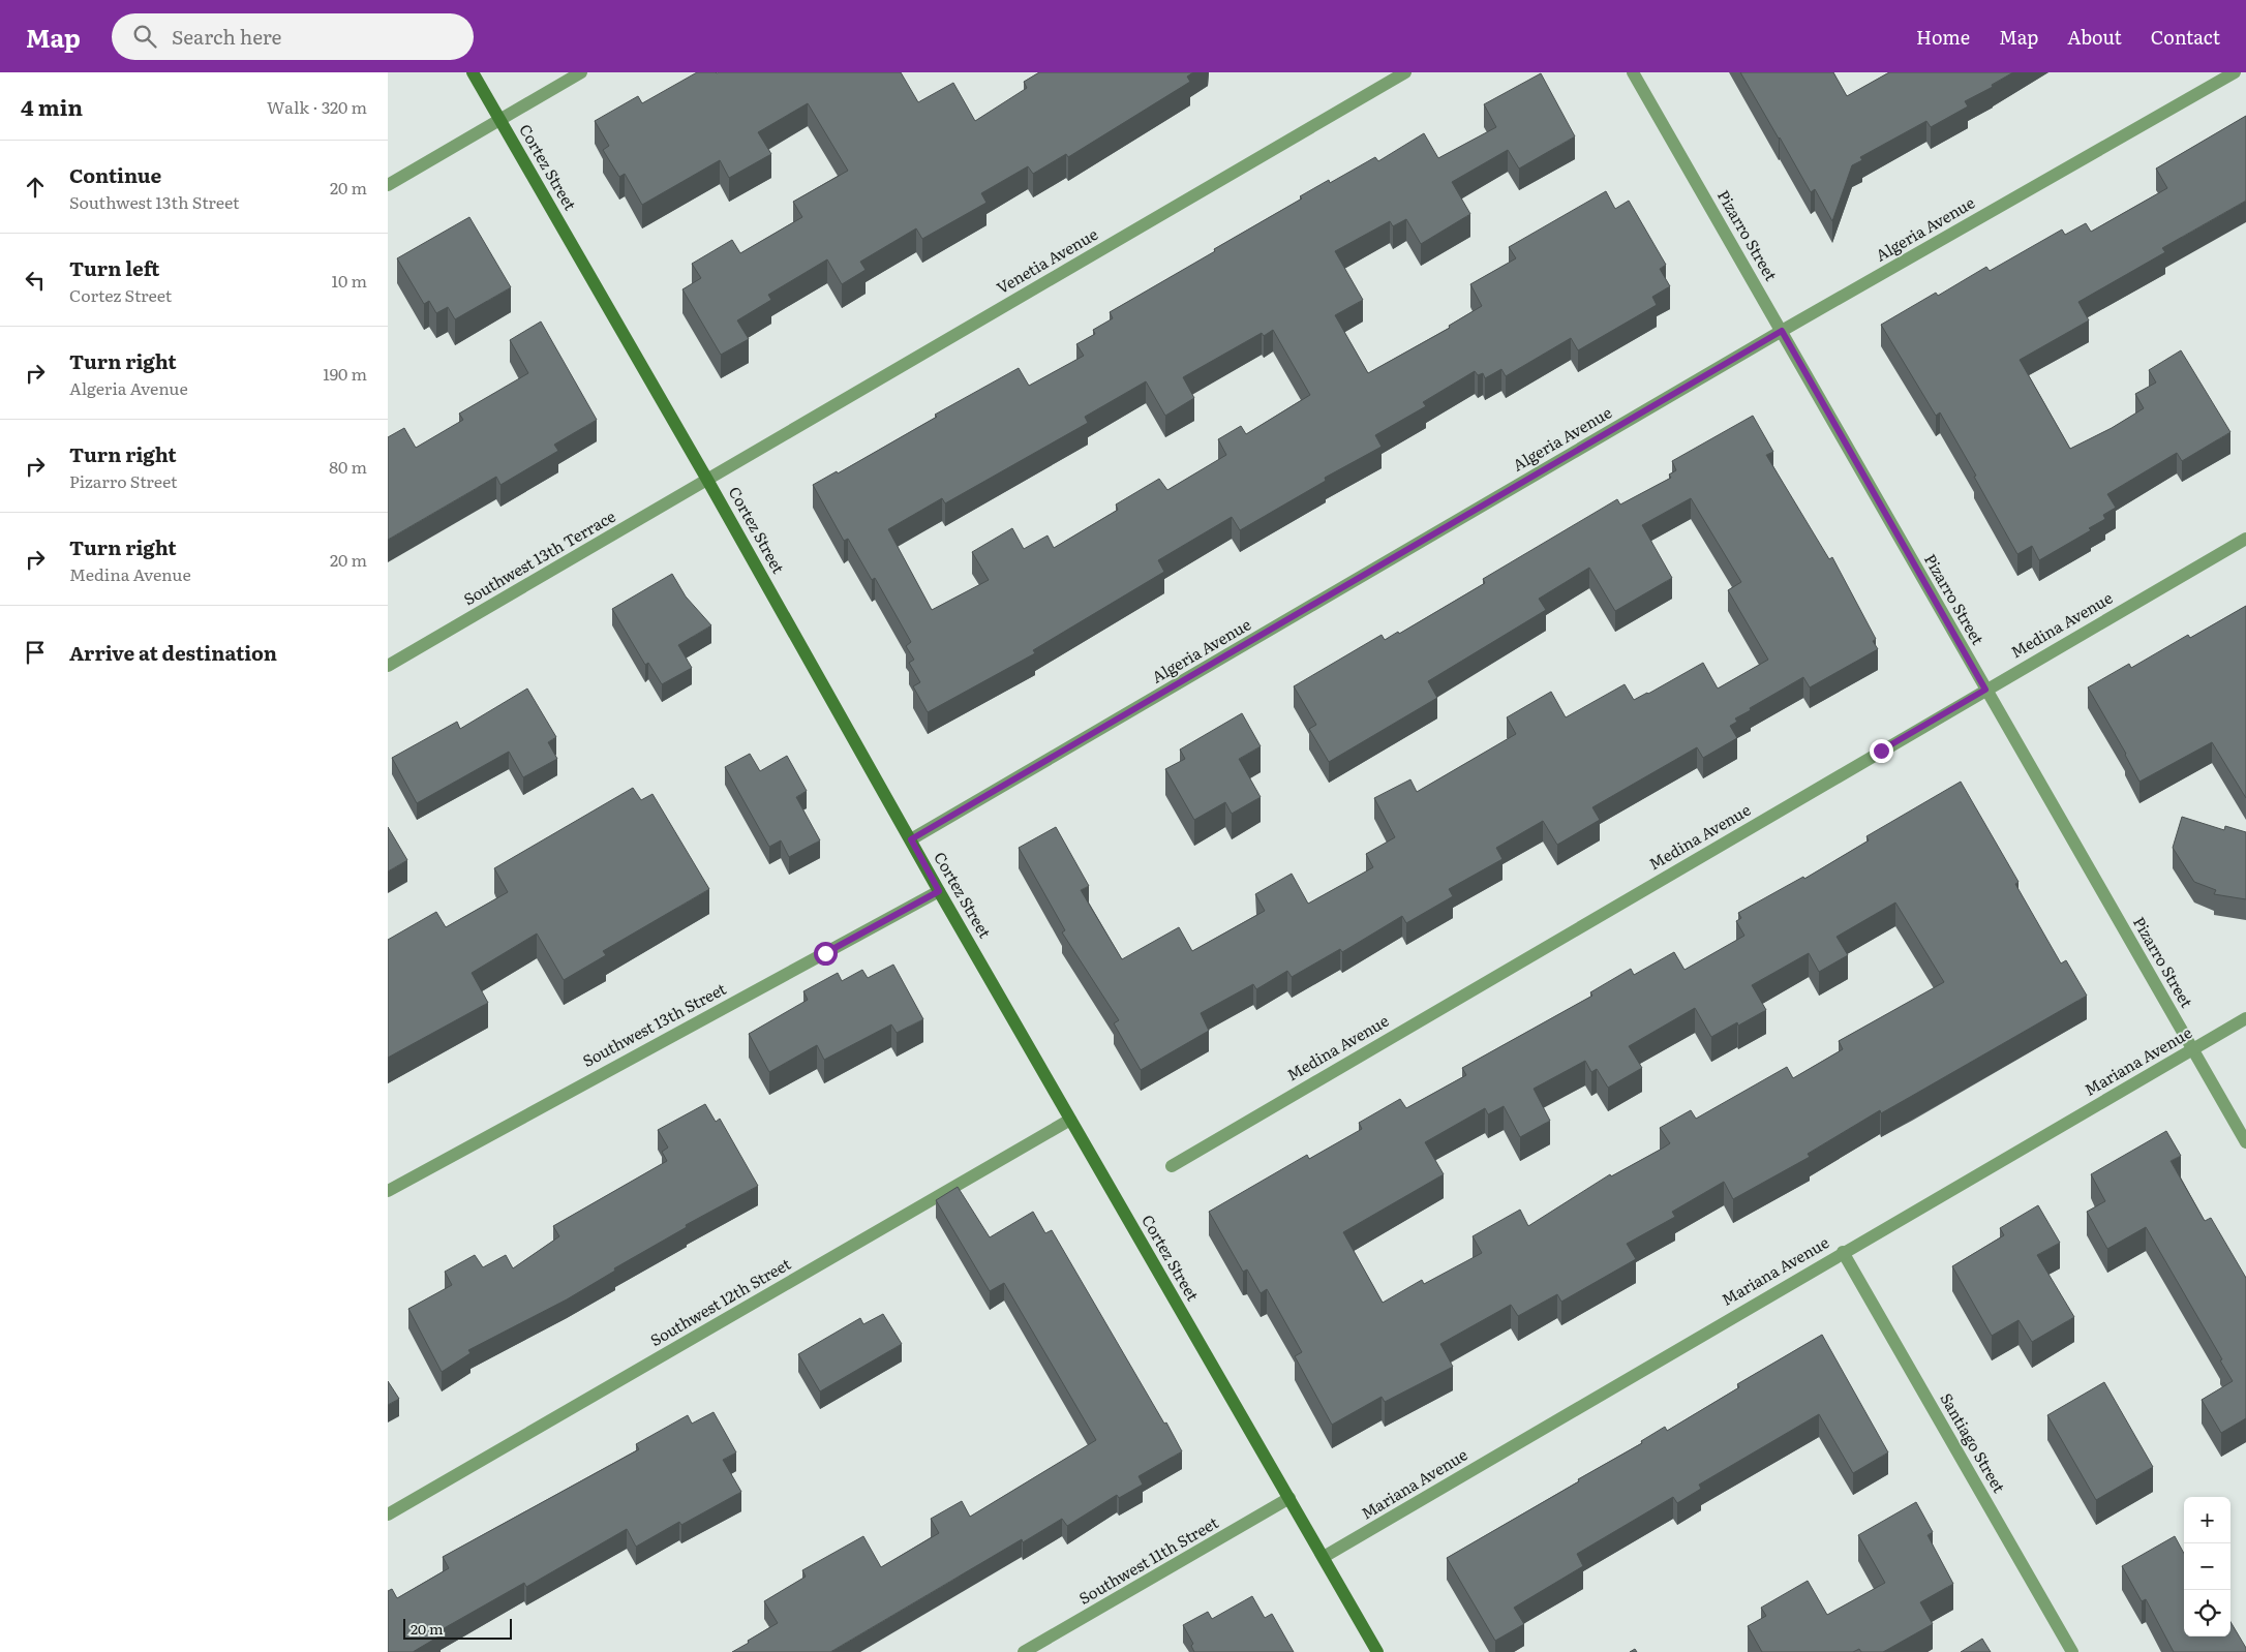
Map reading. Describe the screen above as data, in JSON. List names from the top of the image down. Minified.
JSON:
{"streets":{"street":["Cortez Street","Algeria Avenue","Pizarro Street","Venetia Avenue","Southwest 13th Terrace","Medina Avenue","Southwest 13th Street","Mariana Avenue","Southwest 12th Street","Santiago Street","Southwest 11th Street"]},"crossings":[["Cortez Street","Algeria Avenue"],["Cortez Street","Venetia Avenue"],["Cortez Street","Southwest 13th Terrace"],["Cortez Street","Southwest 13th Street"],["Cortez Street","Mariana Avenue"],["Cortez Street","Southwest 12th Street"],["Cortez Street","Southwest 11th Street"],["Algeria Avenue","Pizarro Street"],["Pizarro Street","Medina Avenue"],["Pizarro Street","Mariana Avenue"],["Venetia Avenue","Southwest 13th Terrace"],["Mariana Avenue","Santiago Street"]],"scale_bar":"20 m","page":{"header":"Map","search":"Search here","nav":["Home","Map","About","Contact"],"heading":["4 min","Walk · 320 m"],"list":[["Continue","Southwest 13th Street","20 m"],["Turn left","Cortez Street","10 m"],["Turn right","Algeria Avenue","190 m"],["Turn right","Pizarro Street","80 m"],["Turn right","Medina Avenue","20 m"],"Arrive at destination"],"map_buttons":["+","−"],"scale":"20 m"}}
